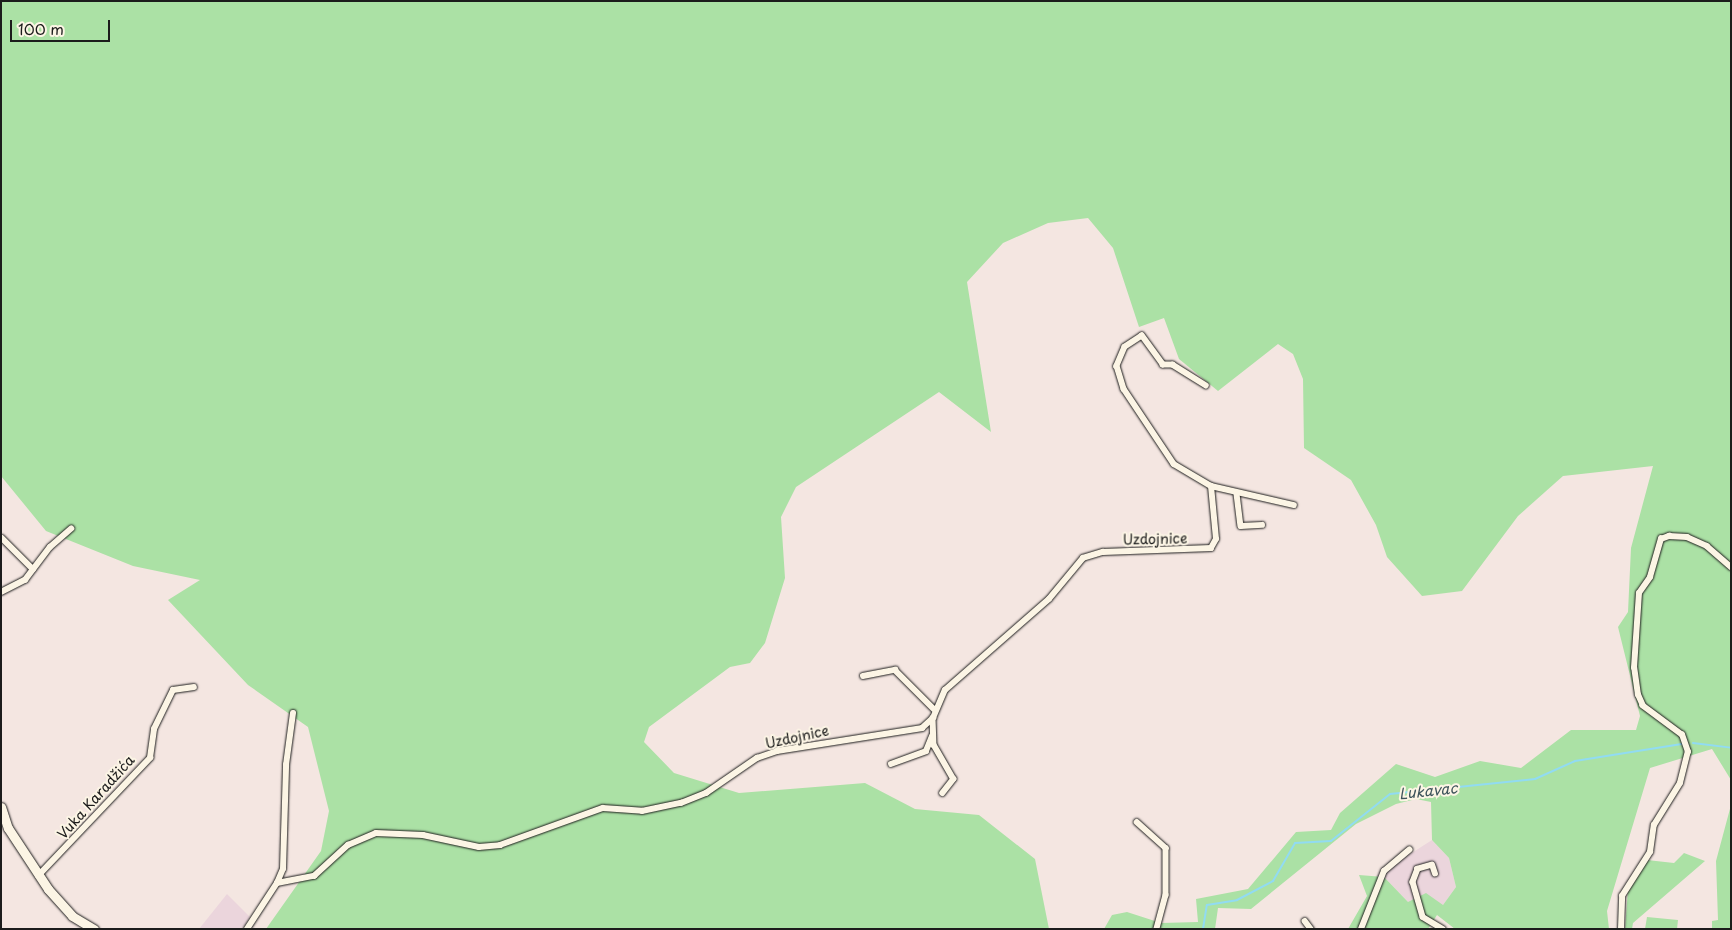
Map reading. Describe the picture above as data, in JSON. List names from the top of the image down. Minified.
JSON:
{"streets":{"street":["Uzdojnice","Vuka Karadžića"]},"water":["Lukavac"],"scale_bar":"100 m"}
